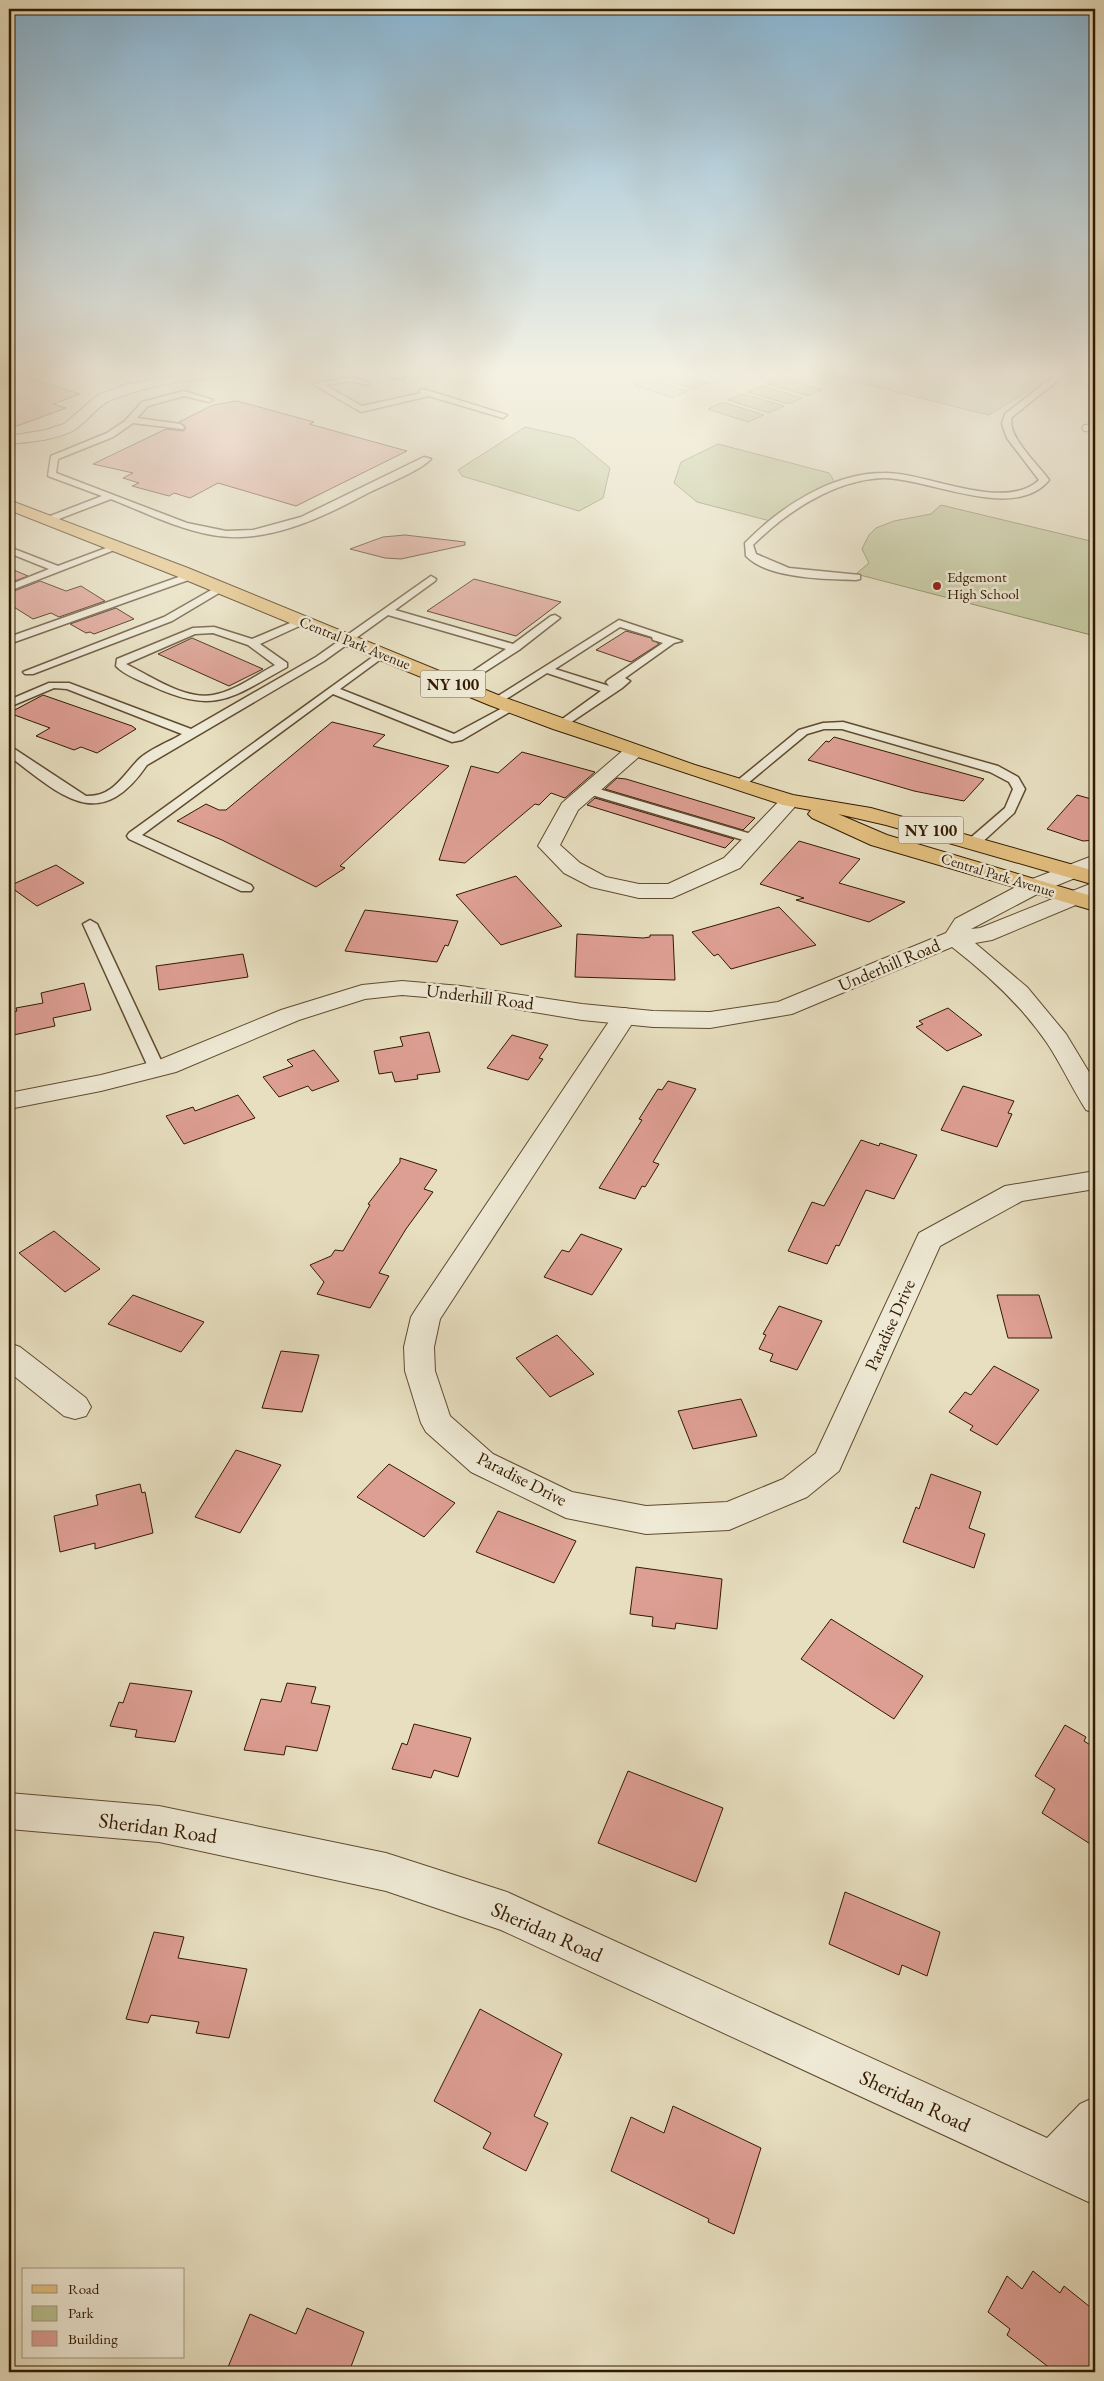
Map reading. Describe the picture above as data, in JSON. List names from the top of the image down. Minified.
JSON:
{"streets":{"main road":["Central Park Avenue","NY 100"],"street":["Underhill Road","Paradise Drive","Sheridan Road"]},"crossings":[["Central Park Avenue","Underhill Road"],["Underhill Road","Paradise Drive"]],"places":["Edgemont High School"],"legend":["Road","Park","Building"]}
